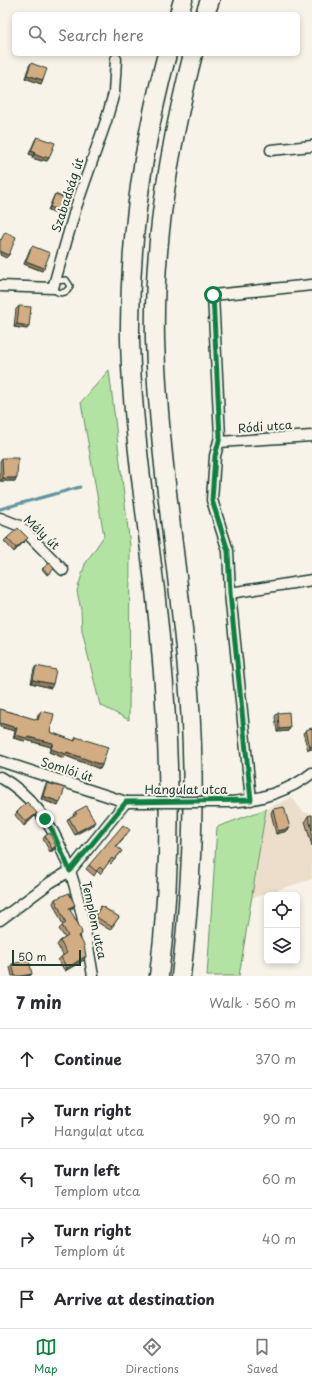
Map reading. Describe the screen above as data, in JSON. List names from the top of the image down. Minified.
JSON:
{"streets":{"street":["Szabadság út","Ródi utca","Mély út","Somlói út","Hangulat utca","Templom utca"]},"crossings":[["Somlói út","Hangulat utca"],["Somlói út","Templom utca"],["Hangulat utca","Templom utca"]],"scale_bar":"50 m","page":{"search":"Search here","scale":"50 m","heading":["7 min","Walk · 560 m"],"list":[["Continue","370 m"],["Turn right","Hangulat utca","90 m"],["Turn left","Templom utca","60 m"],["Turn right","Templom út","40 m"],"Arrive at destination"],"nav":["Map","Directions","Saved"]}}
